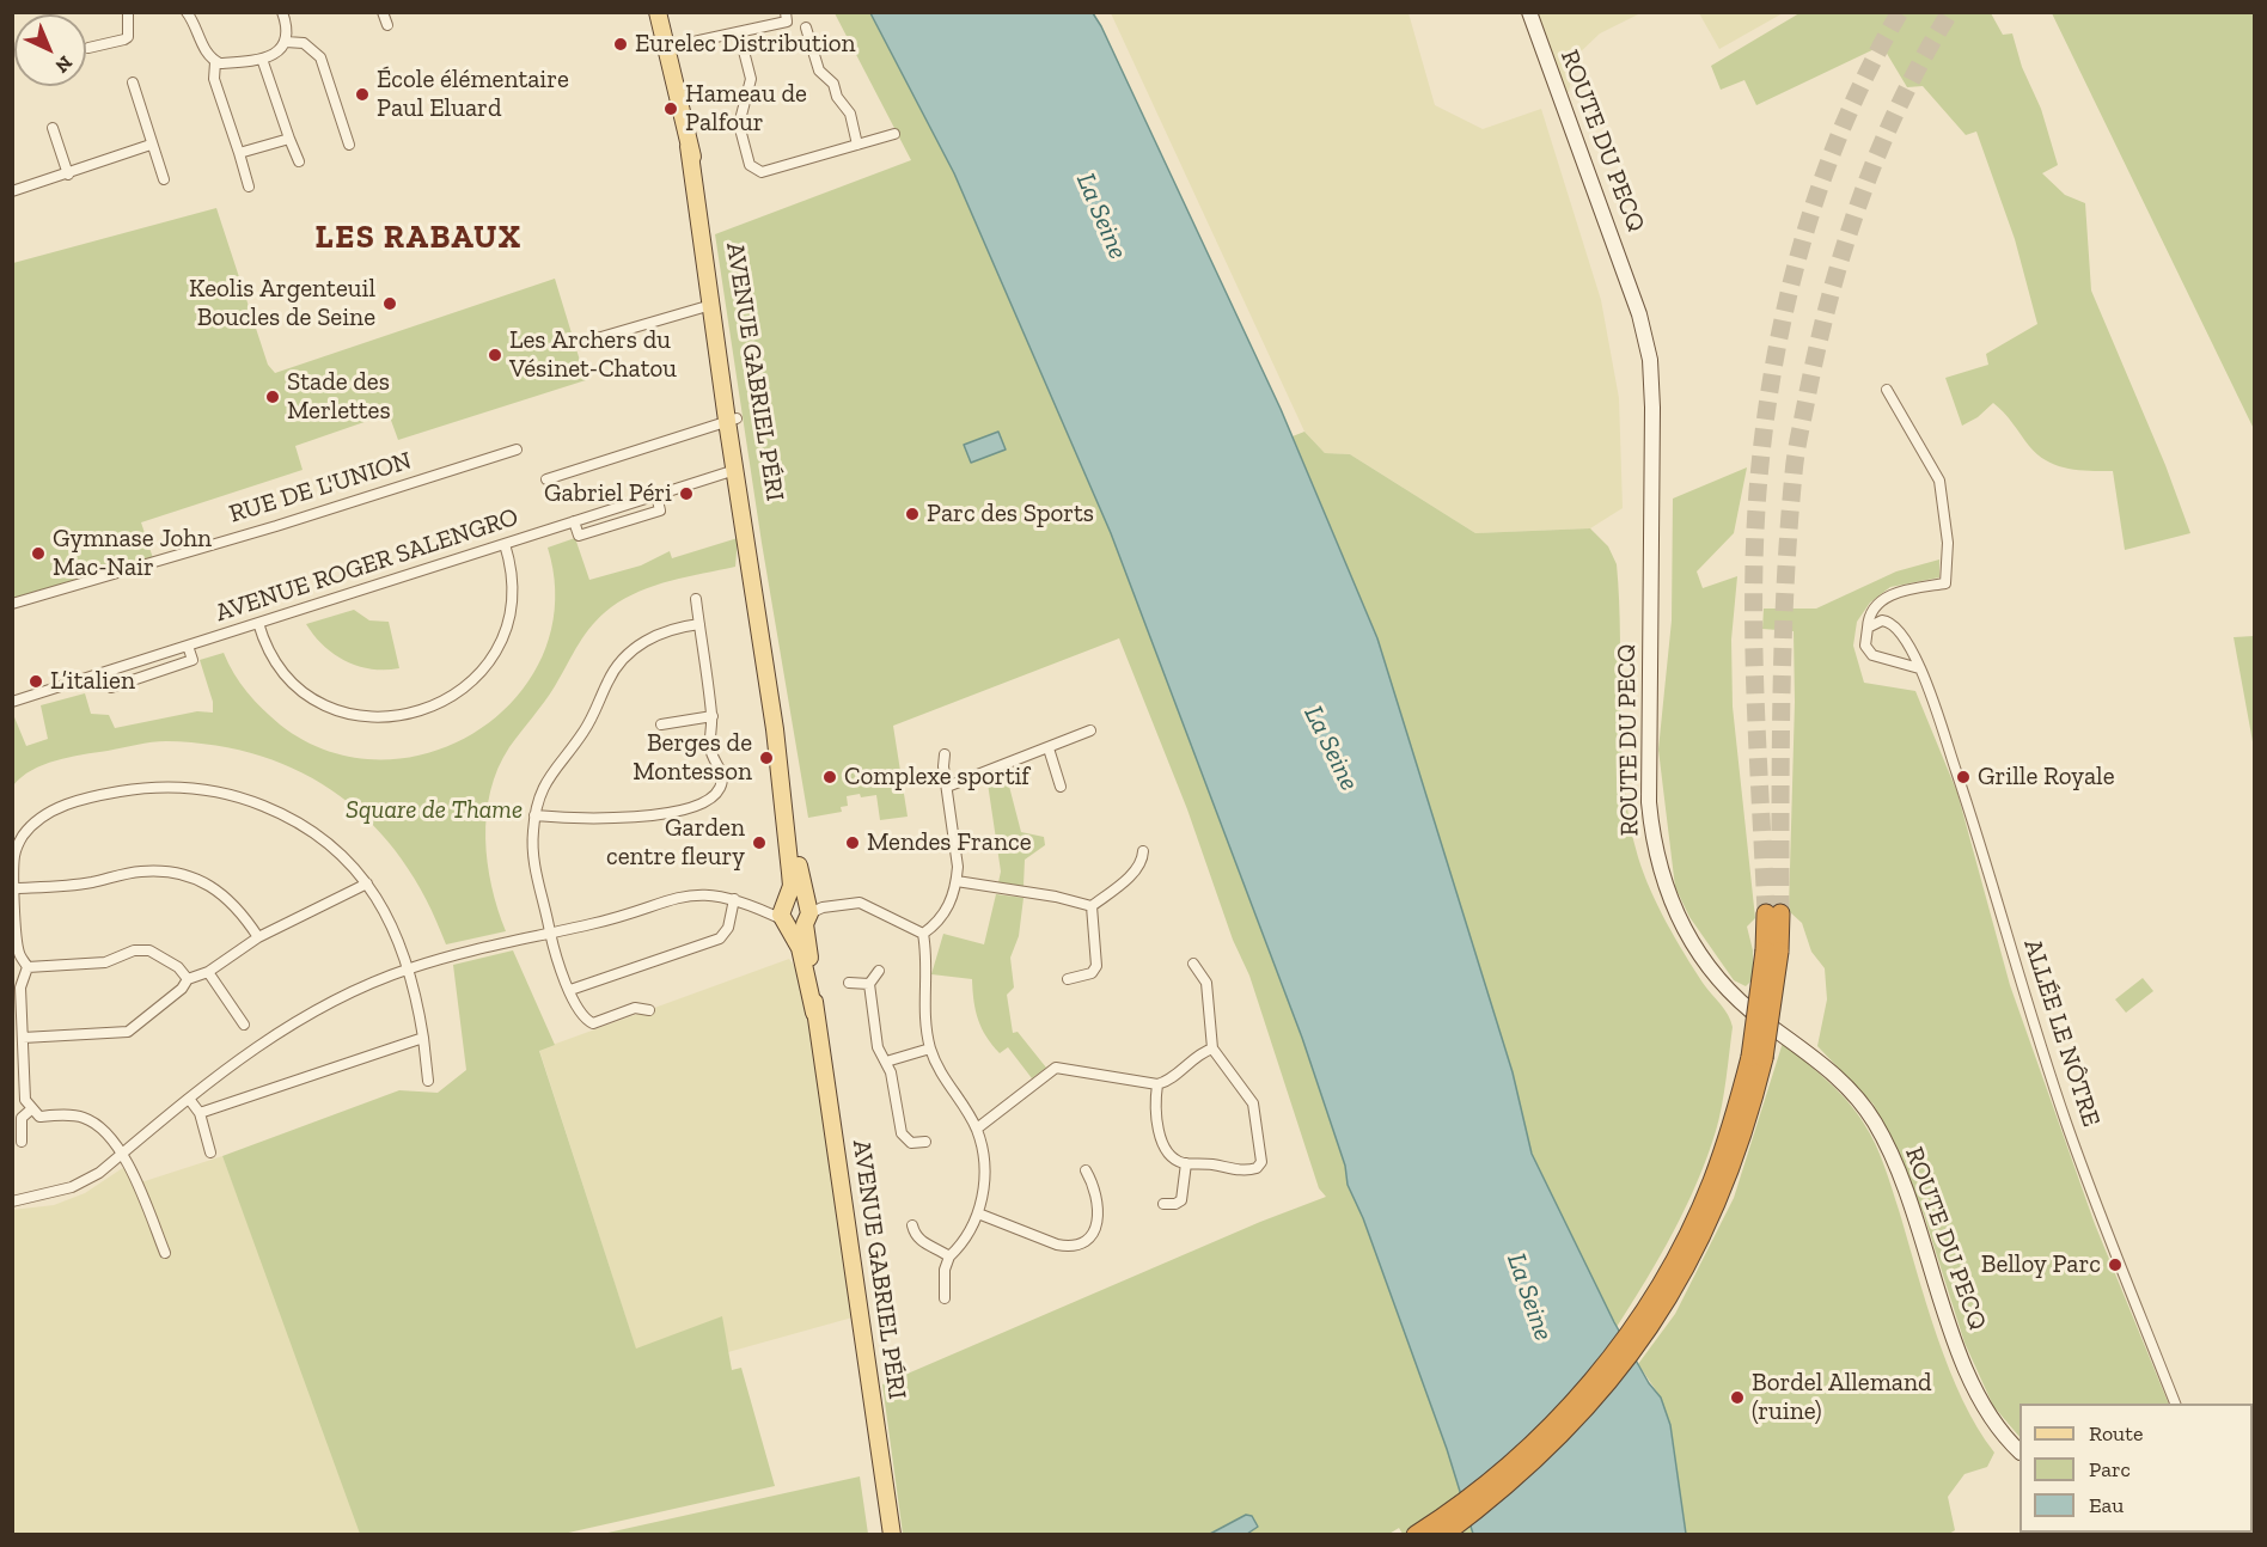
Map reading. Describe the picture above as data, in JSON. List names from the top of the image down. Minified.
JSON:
{"streets":{"main road":["ROUTE DU PECQ","AVENUE GABRIEL PÉRI"],"street":["RUE DE L'UNION","AVENUE ROGER SALENGRO","ALLÉE LE NÔTRE"]},"crossings":[["AVENUE GABRIEL PÉRI","AVENUE ROGER SALENGRO"]],"districts":["LES RABAUX"],"water":["La Seine"],"parks":["Square de Thame"],"places":["Eurelec Distribution","École élémentaire Paul Eluard","Hameau de Palfour","Keolis Argenteuil Boucles de Seine","Les Archers du Vésinet-Chatou","Stade des Merlettes","Gabriel Péri","Parc des Sports","Gymnase John Mac-Nair","L’italien","Berges de Montesson","Complexe sportif","Grille Royale","Garden centre fleury","Mendes France","Belloy Parc","Bordel Allemand (ruine)"],"legend":["Route","Parc","Eau"],"north":"bottom right"}
